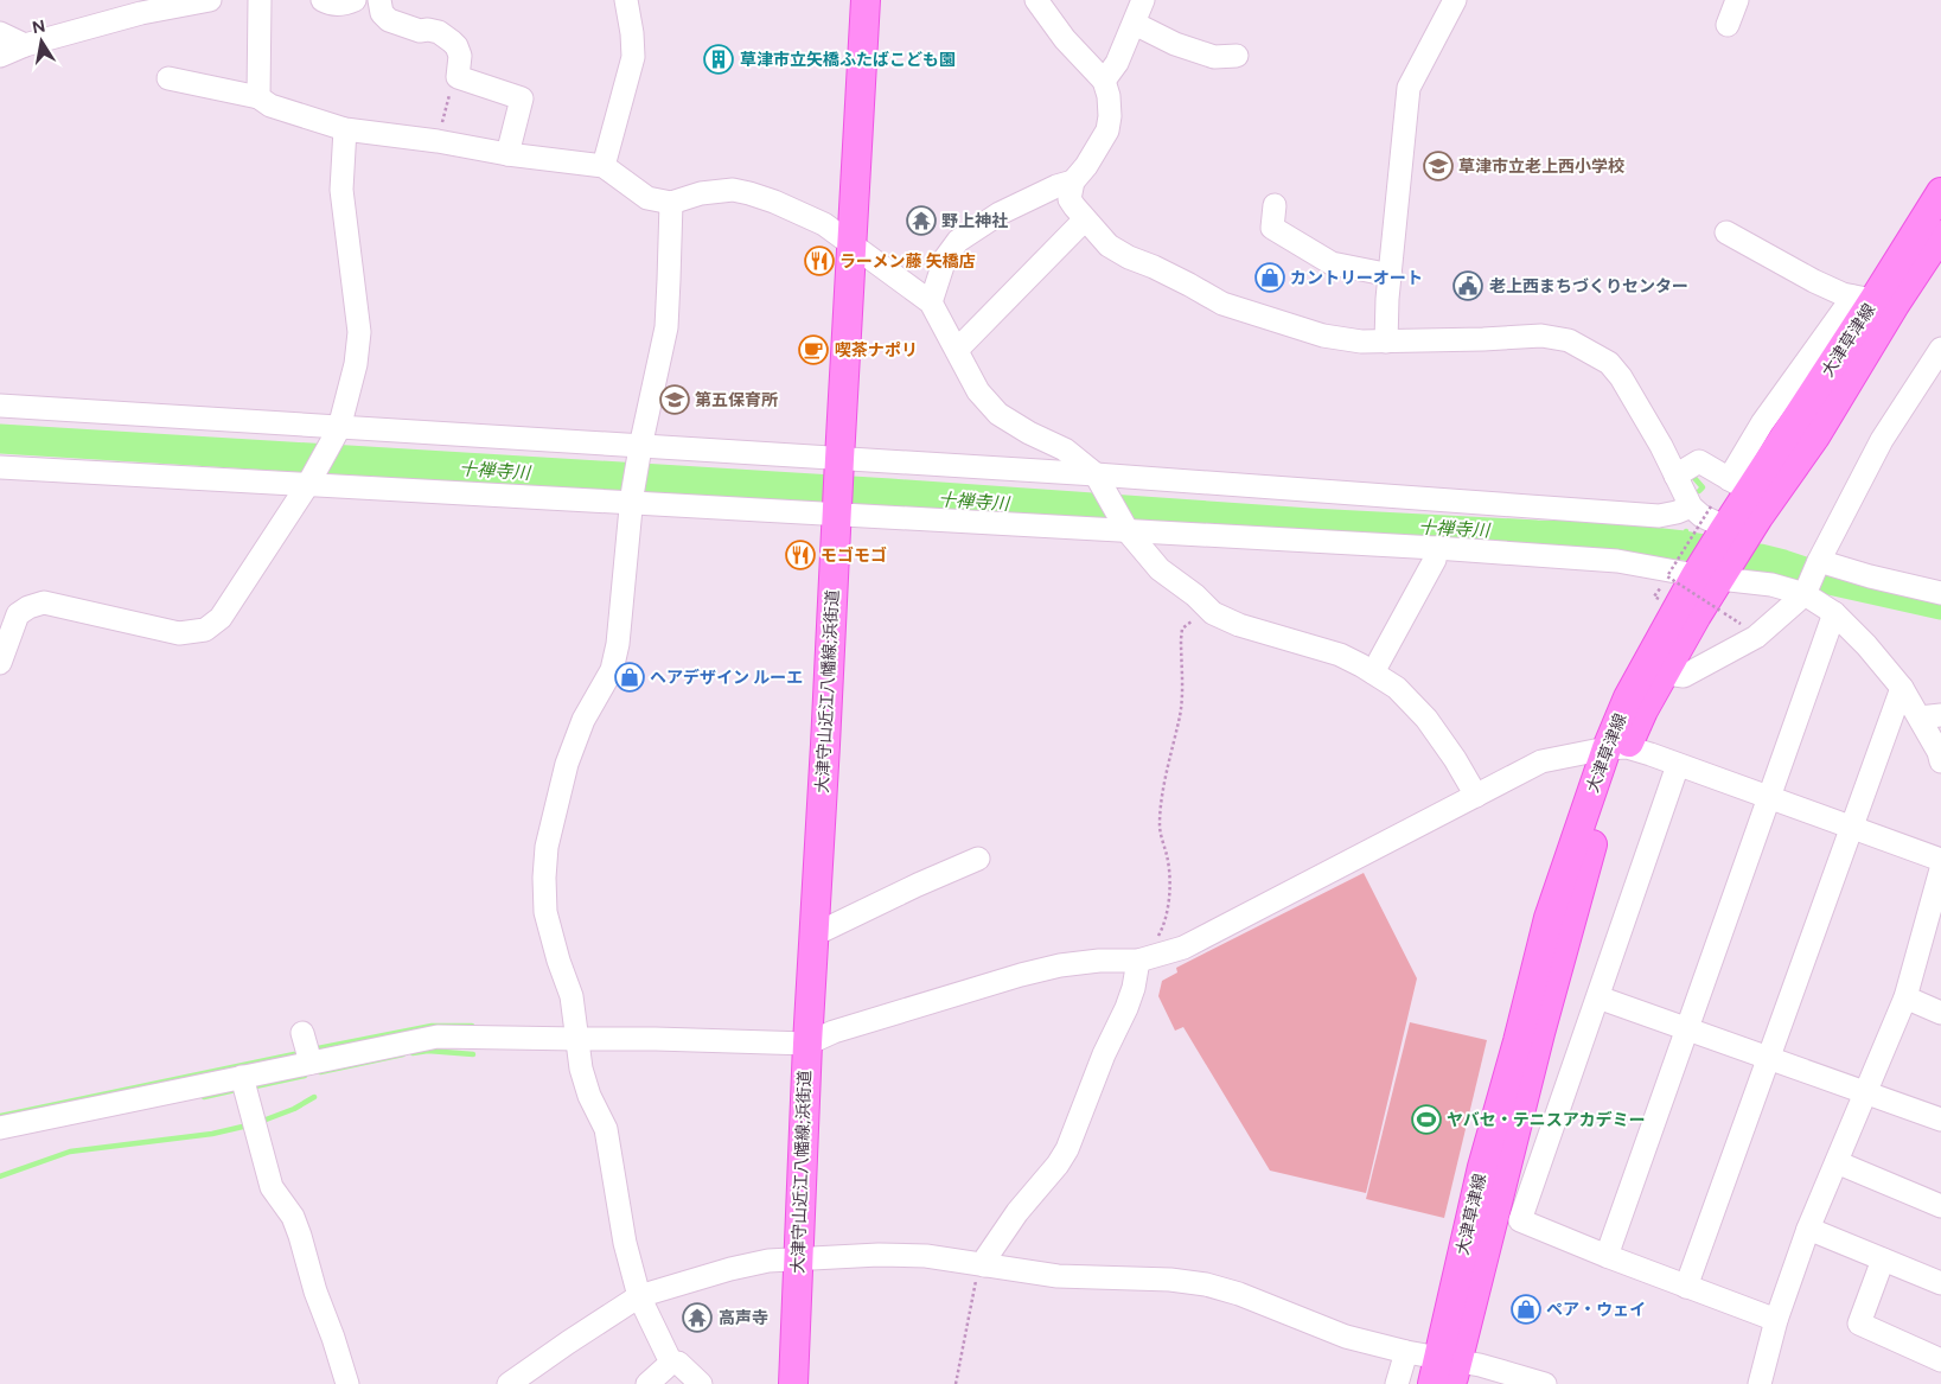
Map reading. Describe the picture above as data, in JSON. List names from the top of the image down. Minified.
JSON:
{"streets":{"main road":["大津草津線","大津守山近江八幡線;浜街道"]},"water":["十禅寺川"],"places":{"building":["草津市立矢橋ふたばこども園"],"school or university":["草津市立老上西小学校","第五保育所"],"temple":["野上神社","高声寺"],"restaurant":["ラーメン藤 矢橋店","モゴモゴ"],"shop":["カントリーオート","ヘアデザイン ルーエ","ペア・ウェイ"],"public building":["老上西まちづくりセンター"],"cafe":["喫茶ナポリ"],"sports":["ヤバセ・テニスアカデミー"]},"north":"top"}
